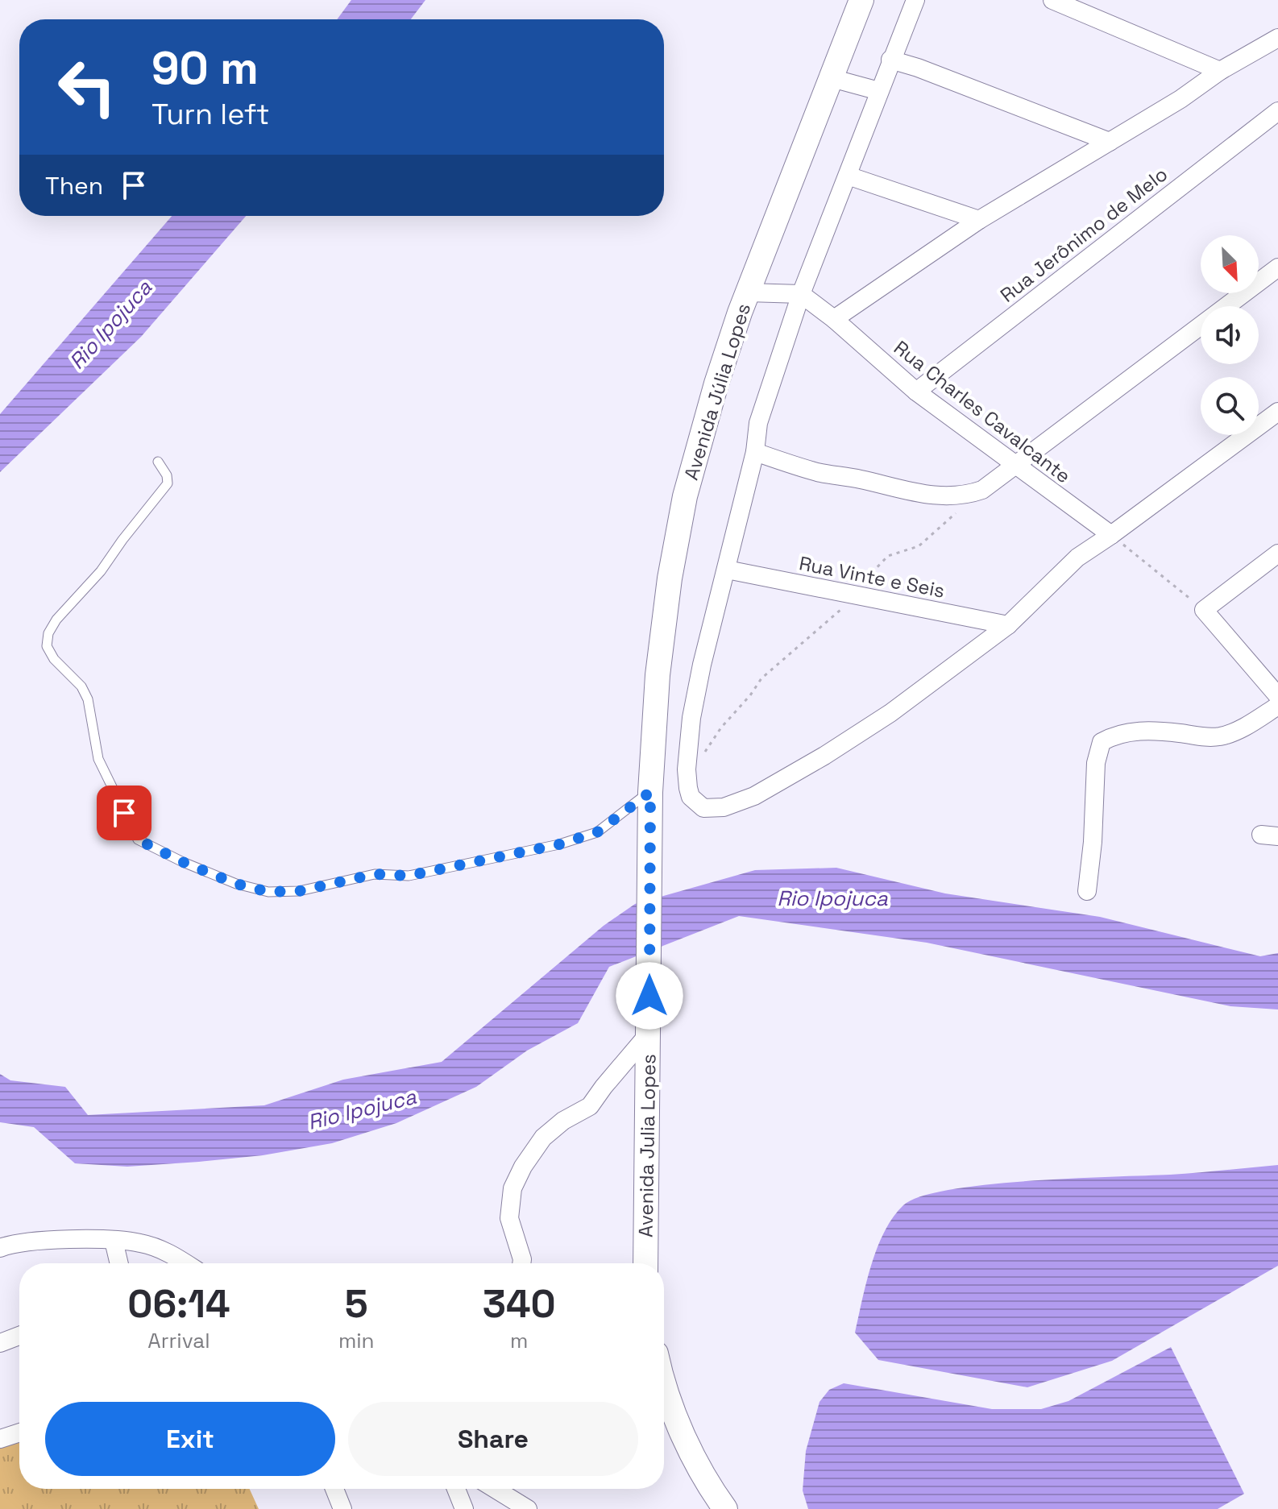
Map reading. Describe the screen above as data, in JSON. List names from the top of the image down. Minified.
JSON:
{"streets":{"main road":["Avenida Júlia Lopes","Avenida Julia Lopes"],"street":["Rua Jerônimo de Melo","Rua Charles Cavalcante","Rua Vinte e Seis"]},"crossings":[["Rua Jerônimo de Melo","Rua Charles Cavalcante"],["Avenida Júlia Lopes","Avenida Julia Lopes"]],"water":["Rio Ipojuca"],"north":"bottom right","page":{"turn":["90 m","Turn left"],"then":"Then","eta":["06:14","Arrival","5","min","340","m"],"buttons":["Exit","Share"]}}
